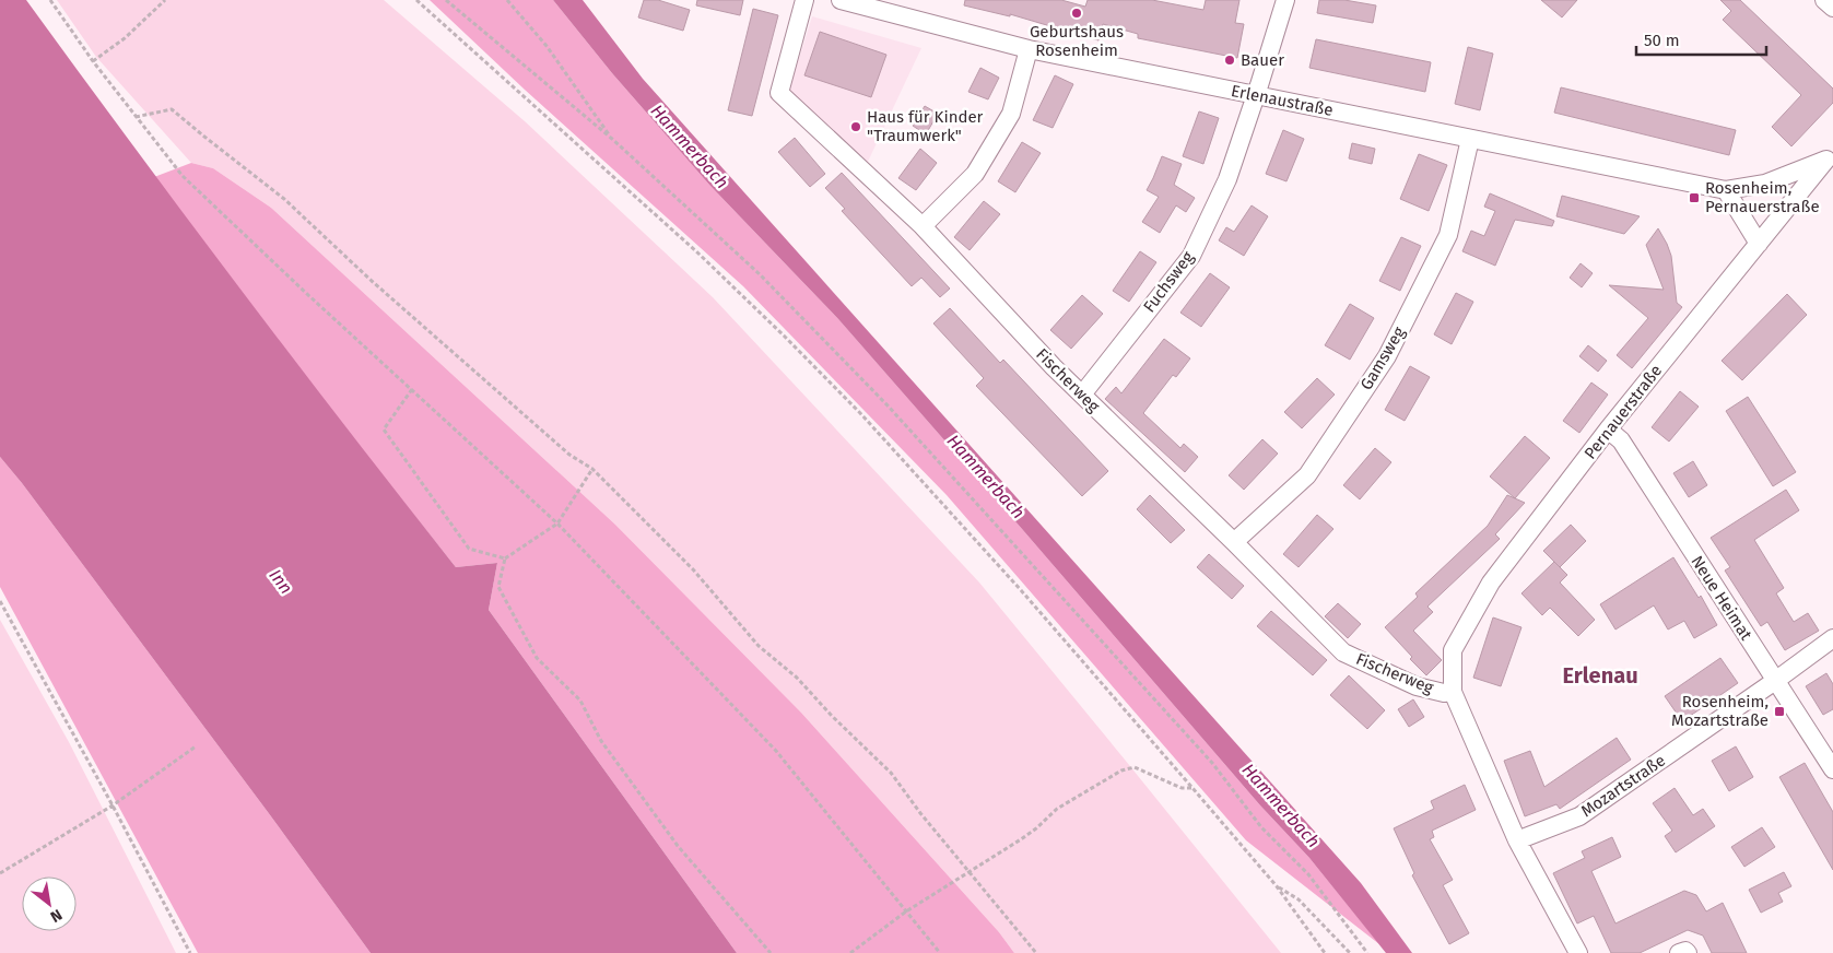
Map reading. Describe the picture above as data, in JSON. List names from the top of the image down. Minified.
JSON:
{"streets":{"street":["Erlenaustraße","Fuchsweg","Gamsweg","Fischerweg","Pernauerstraße","Neue Heimat","Mozartstraße"]},"crossings":[["Erlenaustraße","Fuchsweg"],["Erlenaustraße","Gamsweg"],["Erlenaustraße","Pernauerstraße"],["Fuchsweg","Fischerweg"],["Gamsweg","Fischerweg"],["Fischerweg","Pernauerstraße"],["Pernauerstraße","Neue Heimat"],["Neue Heimat","Mozartstraße"]],"districts":["Erlenau"],"water":["Hammerbach","Inn"],"places":{"other":["Geburtshaus Rosenheim","Bauer","Haus für Kinder \"Traumwerk\""],"transit":["Rosenheim, Pernauerstraße","Rosenheim, Mozartstraße"]},"scale_bar":"50 m","north":"bottom right"}
